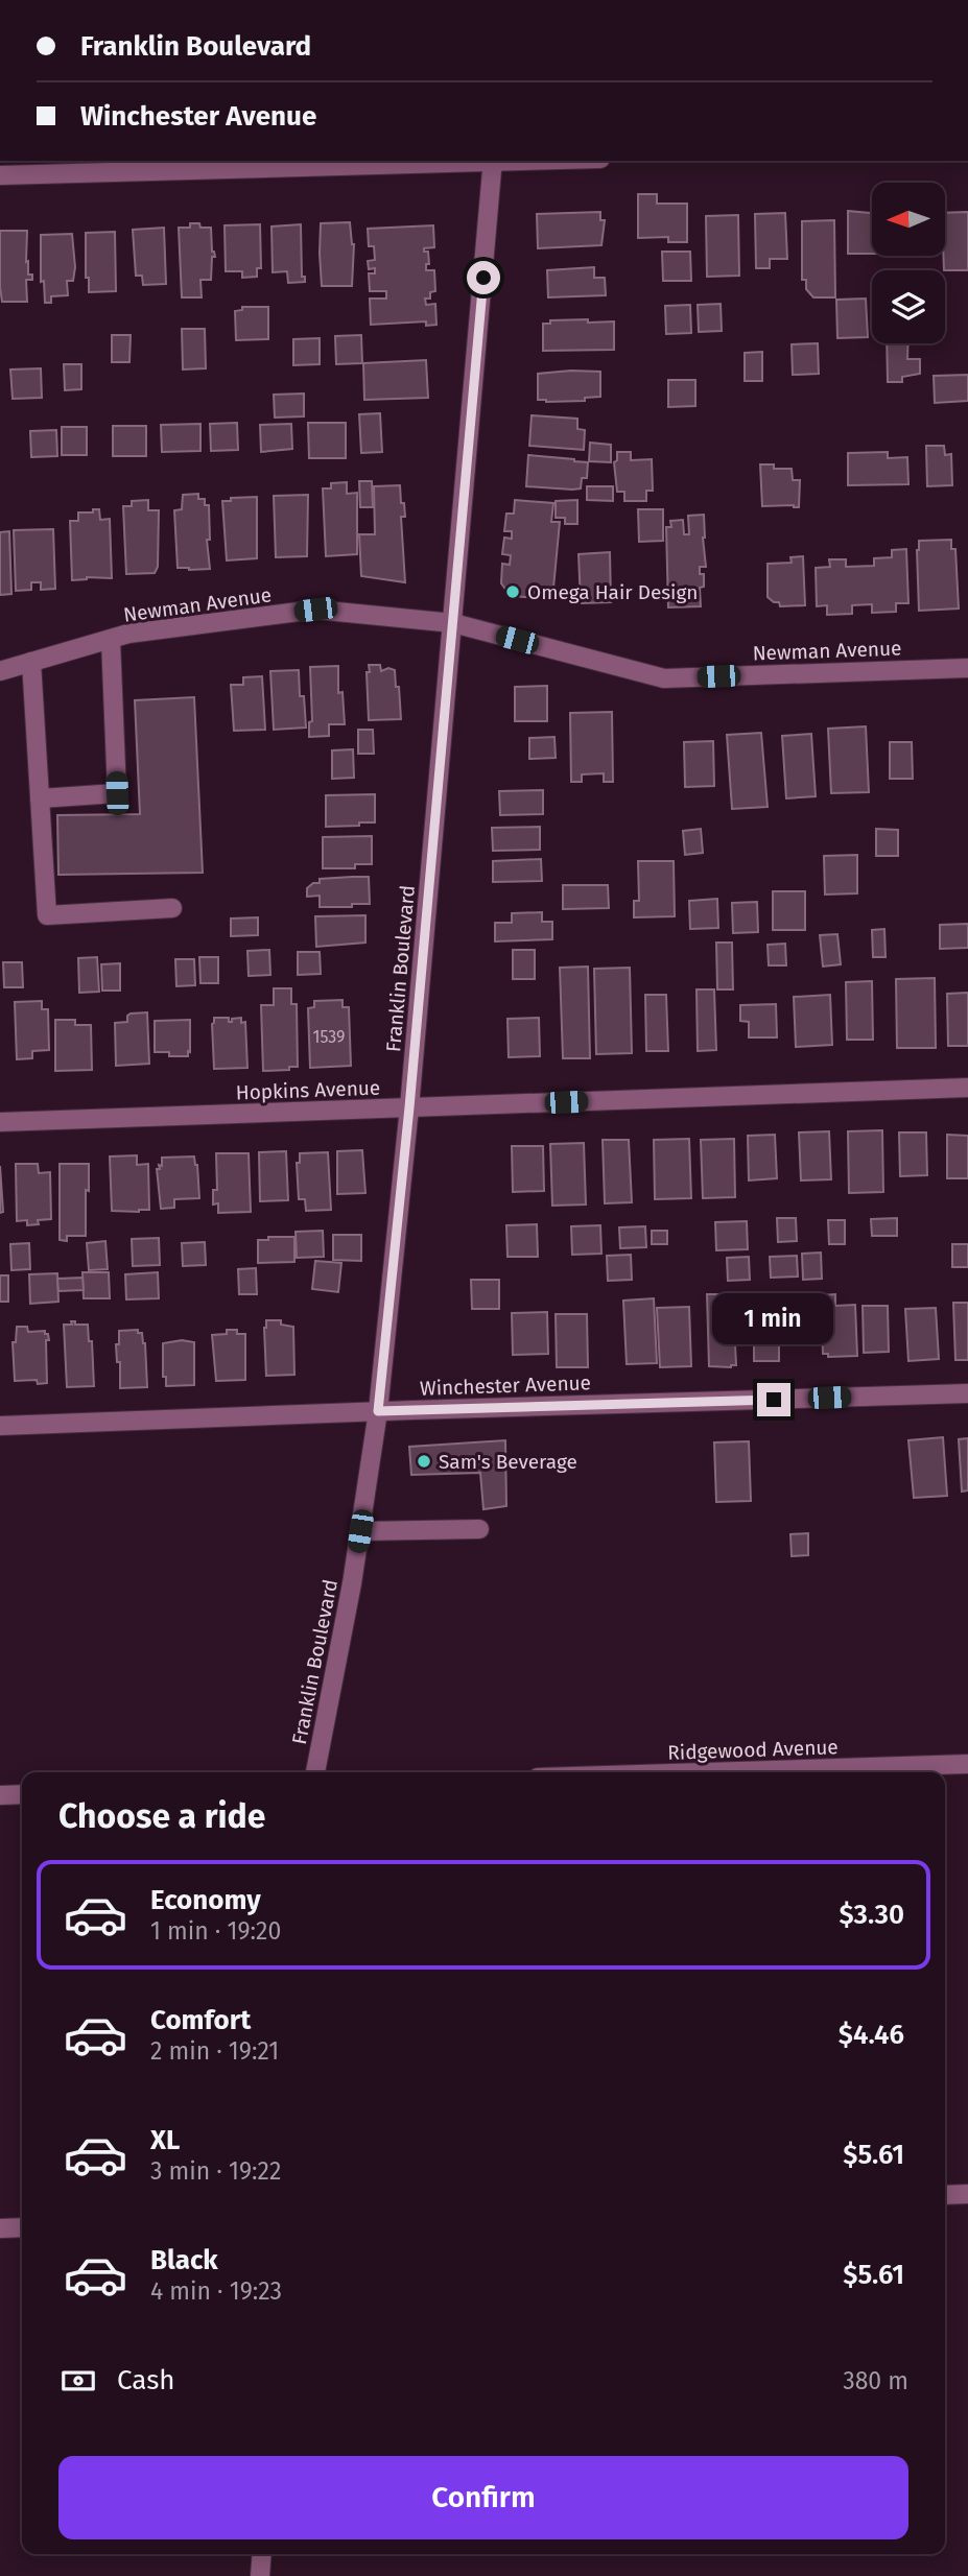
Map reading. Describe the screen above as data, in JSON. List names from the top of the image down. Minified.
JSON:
{"streets":{"street":["Newman Avenue","Franklin Boulevard","Hopkins Avenue","Winchester Avenue","Ridgewood Avenue"]},"crossings":[["Newman Avenue","Franklin Boulevard"],["Franklin Boulevard","Hopkins Avenue"],["Franklin Boulevard","Winchester Avenue"]],"places":["Omega Hair Design","Sam's Beverage"],"house_numbers":["1539"],"north":"left","page":{"banner":["Franklin Boulevard","Winchester Avenue"],"bubble":"1 min","heading":"Choose a ride","list":[{"name":"Economy","note":"1 min · 19:20","value":"$3.30"},{"name":"Comfort","note":"2 min · 19:21","value":"$4.46"},{"name":"XL","note":"3 min · 19:22","value":"$5.61"},{"name":"Black","note":"4 min · 19:23","value":"$5.61"}],"pay":["Cash","380 m"],"buttons":"Confirm"}}
